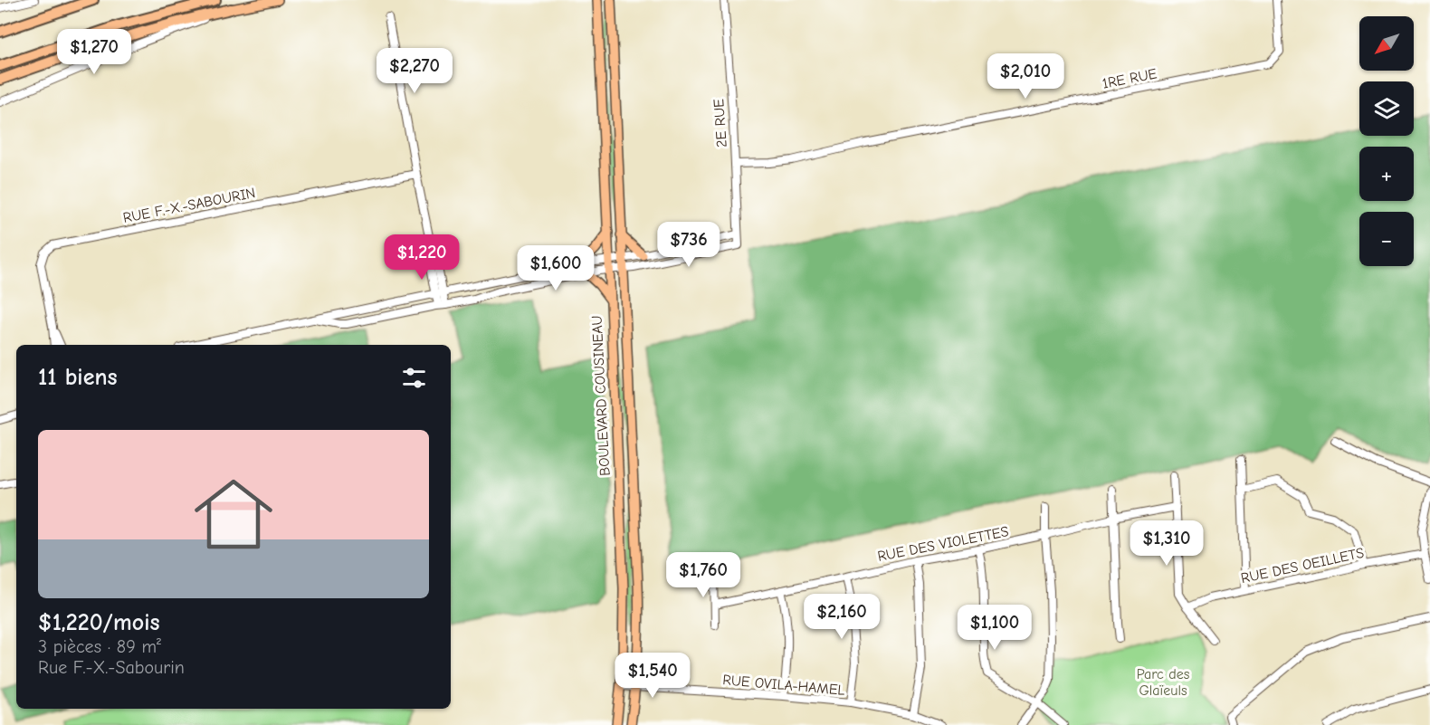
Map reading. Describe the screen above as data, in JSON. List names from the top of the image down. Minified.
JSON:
{"streets":{"main road":["BOULEVARD COUSINEAU"],"street":["1RE RUE","2E RUE","RUE F.-X.-SABOURIN","RUE DES VIOLETTES","RUE DES OEILLETS","RUE OVILA-HAMEL"]},"crossings":[["1RE RUE","2E RUE"],["2E RUE","BOULEVARD COUSINEAU"],["BOULEVARD COUSINEAU","RUE OVILA-HAMEL"]],"parks":["Parc des Glaïeuls"],"north":"bottom left","page":{"map_buttons":["+","−"],"price":["$1,270","$2,270","$2,010","$736","$1,220","$1,600","$1,310","$1,760","$2,160","$1,100","$1,540"],"heading":"11 biens","list":[{"name":"$1,220/mois","note":"3 pièces · 89 m² · Rue F.-X.-Sabourin"}]}}
